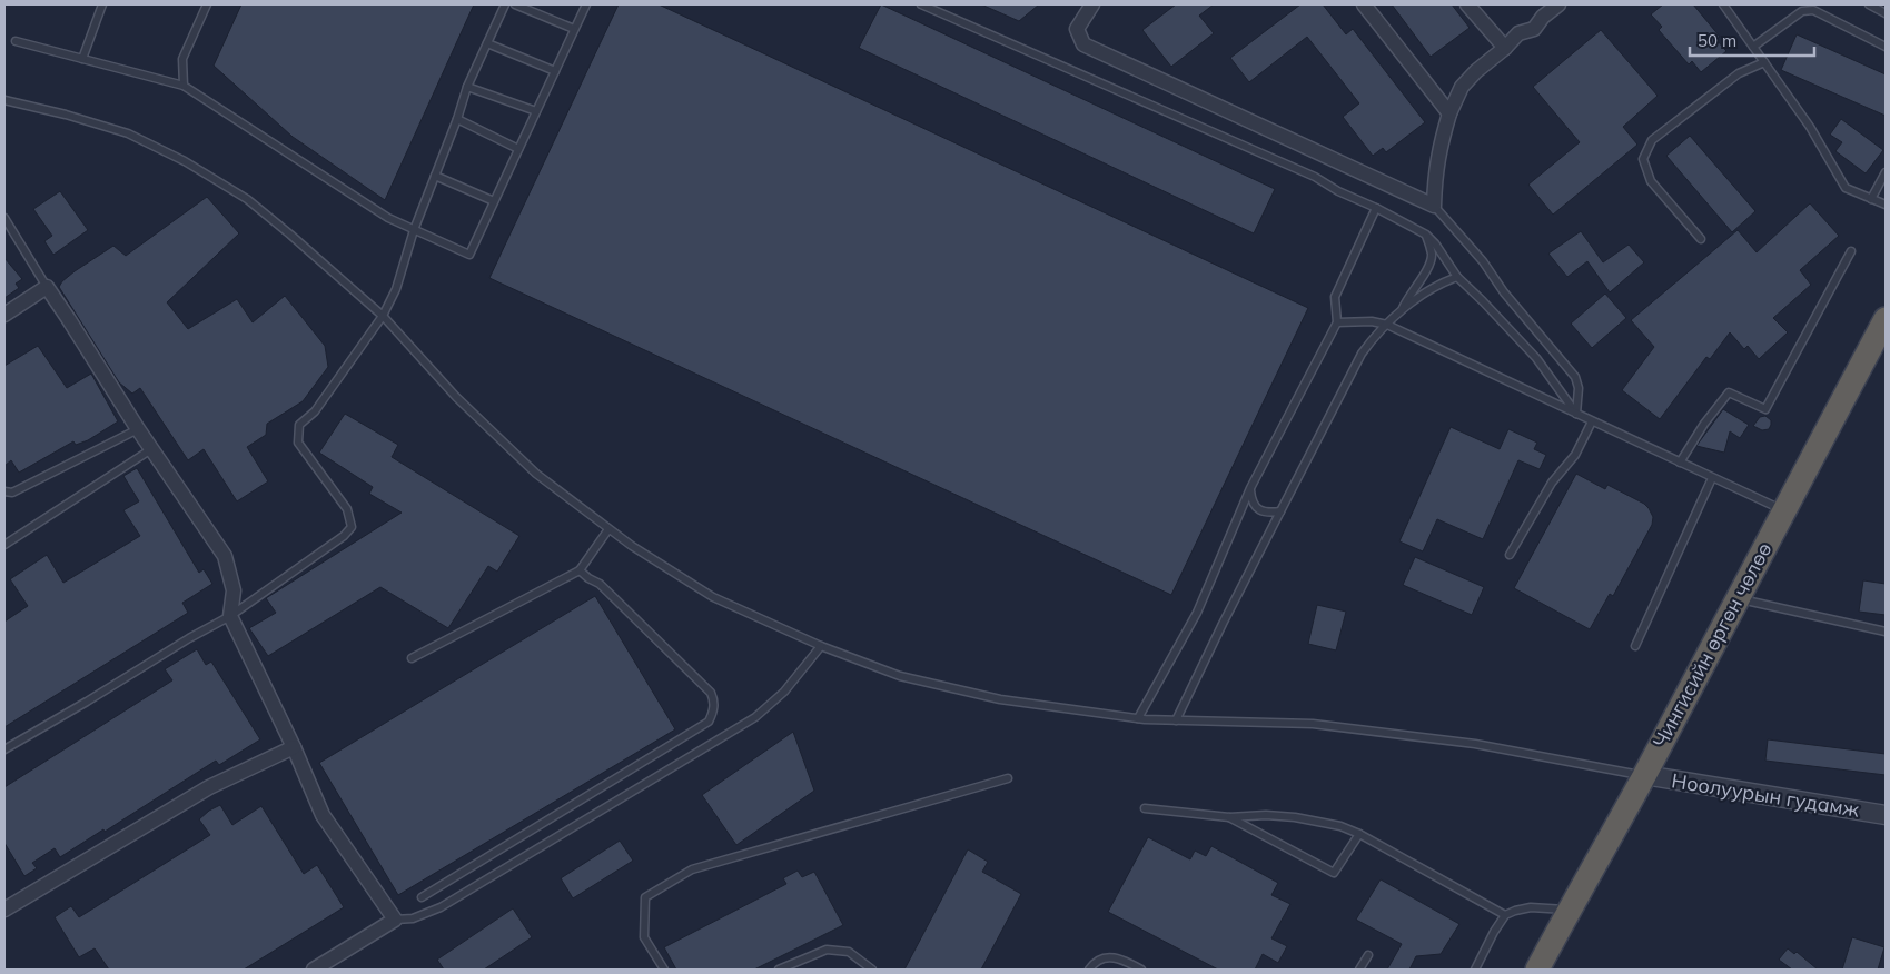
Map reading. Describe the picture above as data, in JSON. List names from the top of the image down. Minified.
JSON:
{"streets":{"highway":["Чингисийн өргөн чөлөө"],"street":["Ноолуурын гудамж"]},"crossings":[["Чингисийн өргөн чөлөө","Ноолуурын гудамж"]],"scale_bar":"50 m"}
